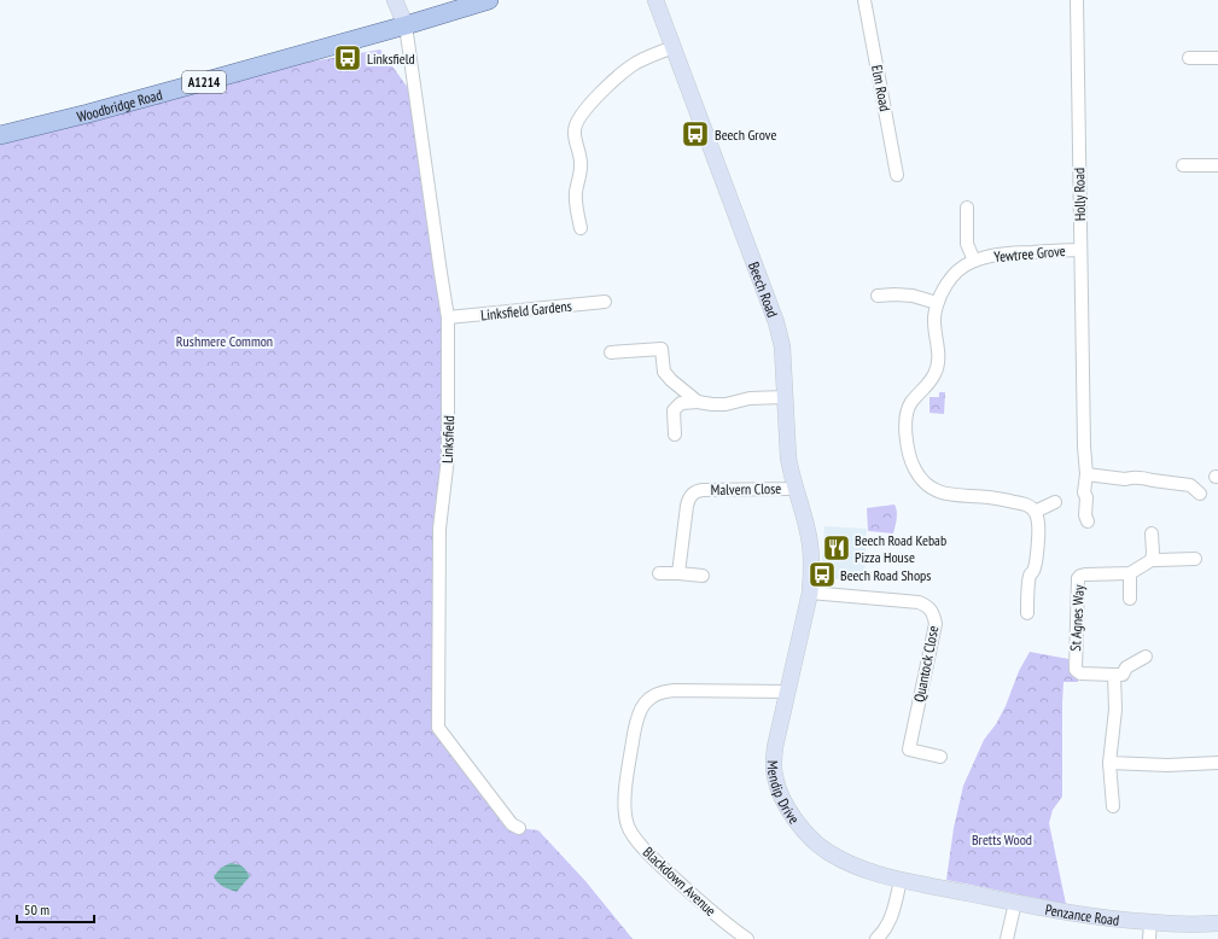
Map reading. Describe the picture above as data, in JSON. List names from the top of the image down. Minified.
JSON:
{"streets":{"main road":["A1214","Woodbridge Road"],"street":["Elm Road","Holly Road","Yewtree Grove","Beech Road","Linksfield Gardens","Linksfield","Malvern Close","St Agnes Way","Quantock Close","Mendip Drive","Blackdown Avenue","Penzance Road"]},"crossings":[["Woodbridge Road","Linksfield"],["Holly Road","Yewtree Grove"],["Beech Road","Malvern Close"],["Beech Road","Quantock Close"],["Beech Road","Mendip Drive"],["Linksfield Gardens","Linksfield"],["Quantock Close","Mendip Drive"],["Mendip Drive","Blackdown Avenue"],["Mendip Drive","Penzance Road"]],"parks":["Rushmere Common","Bretts Wood"],"places":{"bus stop":["Linksfield","Beech Grove","Beech Road Shops"],"restaurant":["Beech Road Kebab Pizza House"]},"scale_bar":"50 m"}
